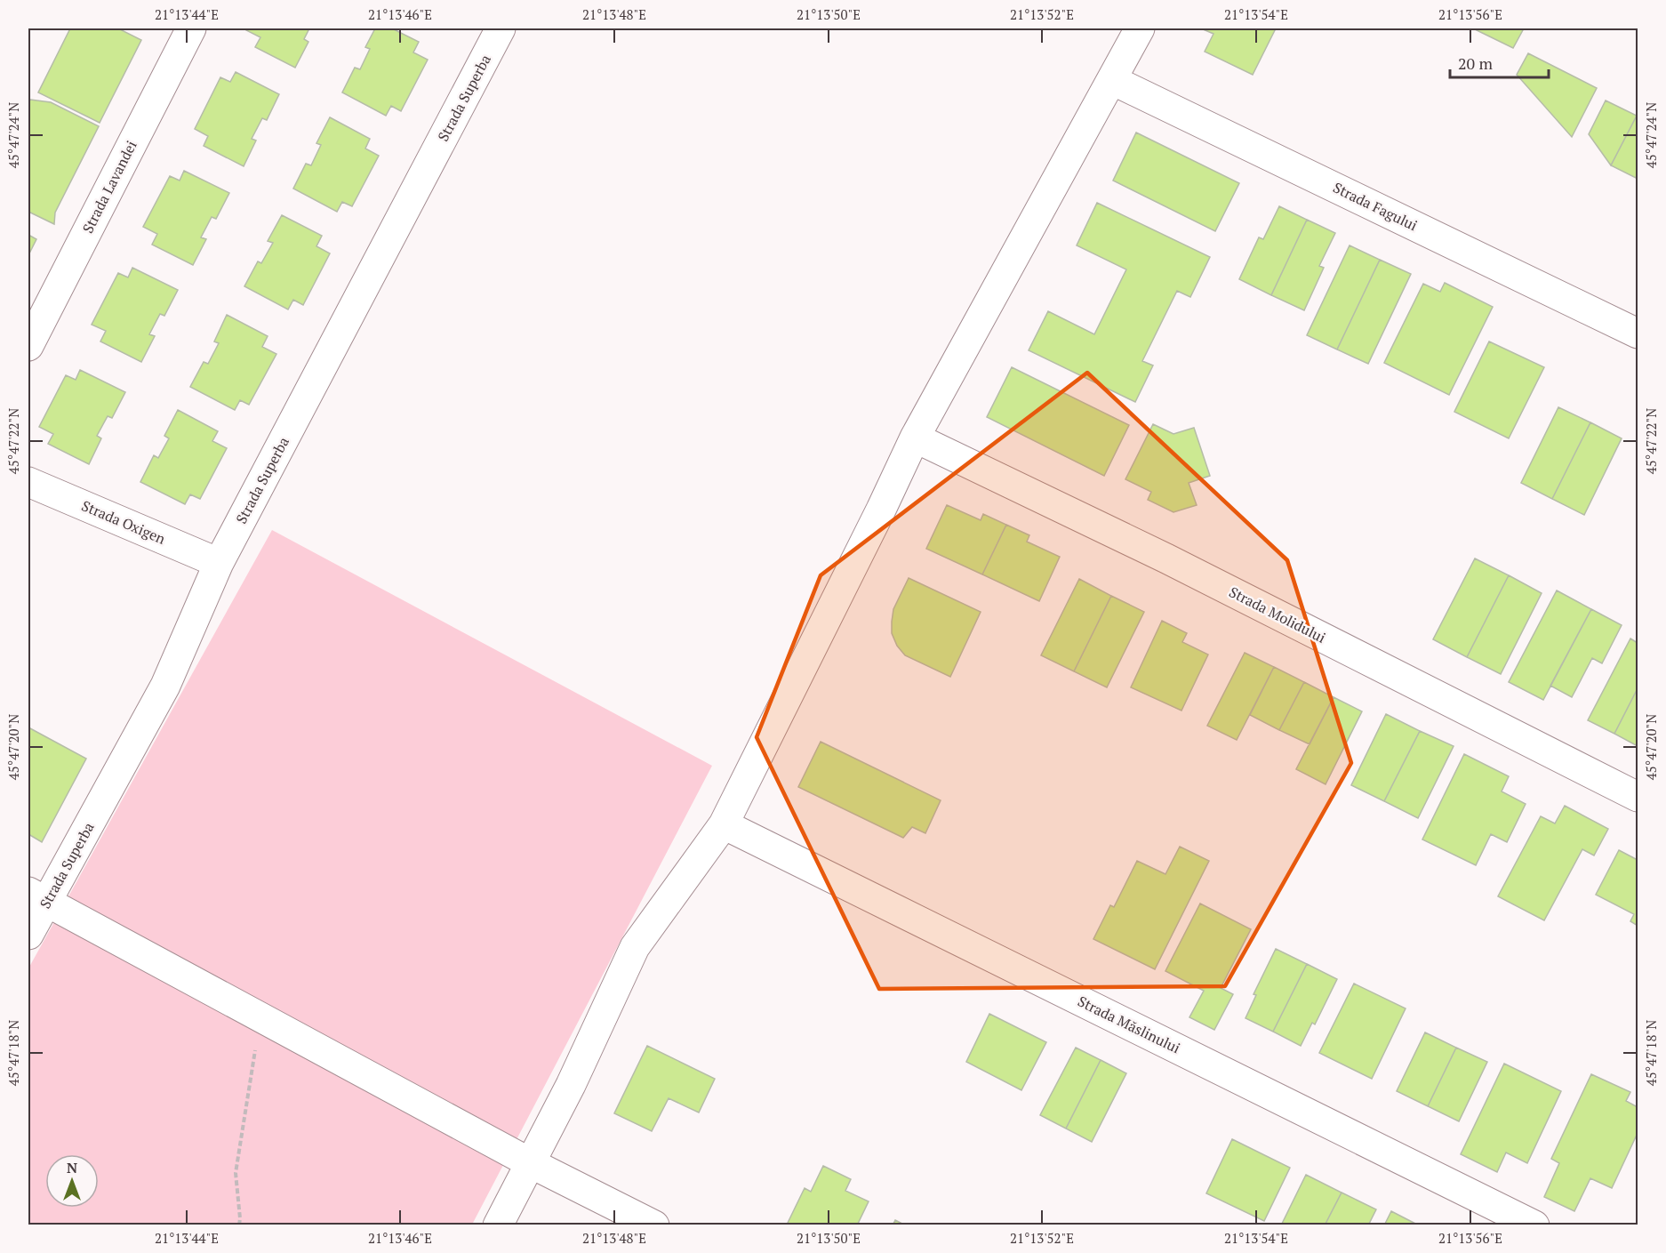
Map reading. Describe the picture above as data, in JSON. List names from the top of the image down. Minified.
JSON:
{"streets":{"street":["Strada Superba","Strada Lavandei","Strada Fagului","Strada Oxigen","Strada Molidului","Strada Măslinului"]},"crossings":[["Strada Superba","Strada Oxigen"]],"scale_bar":"20 m","north":"top","coordinates":["21°13'44\"E","21°13'46\"E","21°13'48\"E","21°13'50\"E","21°13'52\"E","21°13'54\"E","21°13'56\"E","45°47'24\"N","45°47'22\"N","45°47'20\"N","45°47'18\"N"]}
